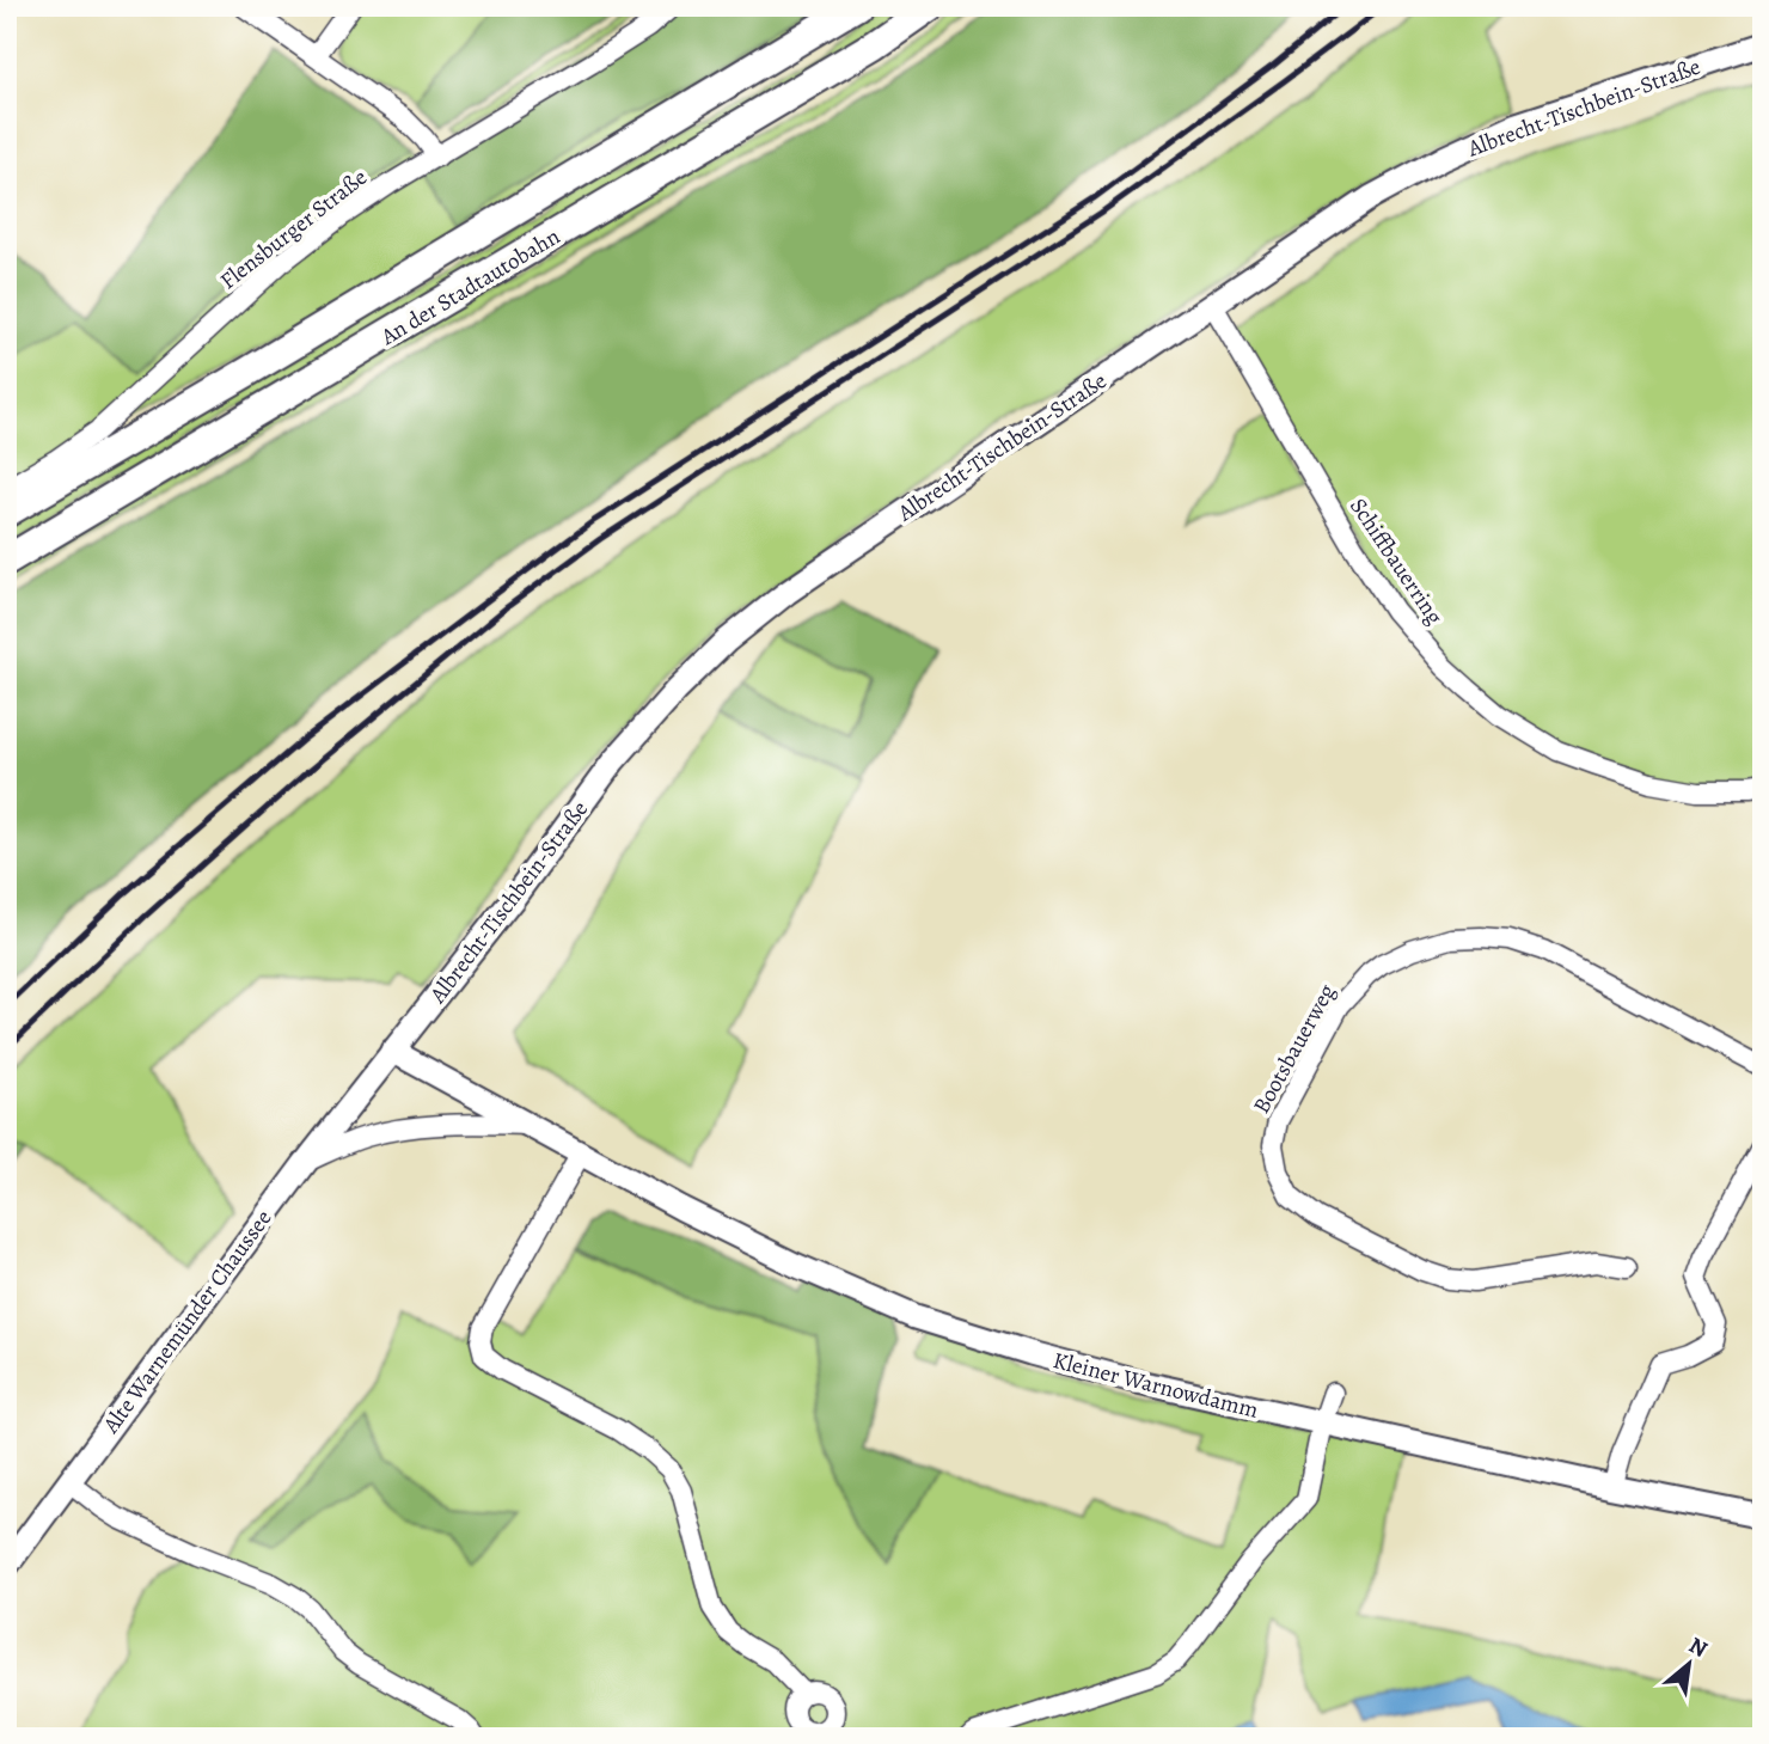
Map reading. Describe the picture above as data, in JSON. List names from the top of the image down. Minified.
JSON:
{"streets":{"highway":["An der Stadtautobahn"],"street":["Albrecht-Tischbein-Straße","Flensburger Straße","Schiffbauerring","Bootsbauerweg","Alte Warnemünder Chaussee","Kleiner Warnowdamm"]},"crossings":[["Albrecht-Tischbein-Straße","Schiffbauerring"],["Albrecht-Tischbein-Straße","Alte Warnemünder Chaussee"],["Albrecht-Tischbein-Straße","Kleiner Warnowdamm"],["Alte Warnemünder Chaussee","Kleiner Warnowdamm"]],"north":"top right"}
